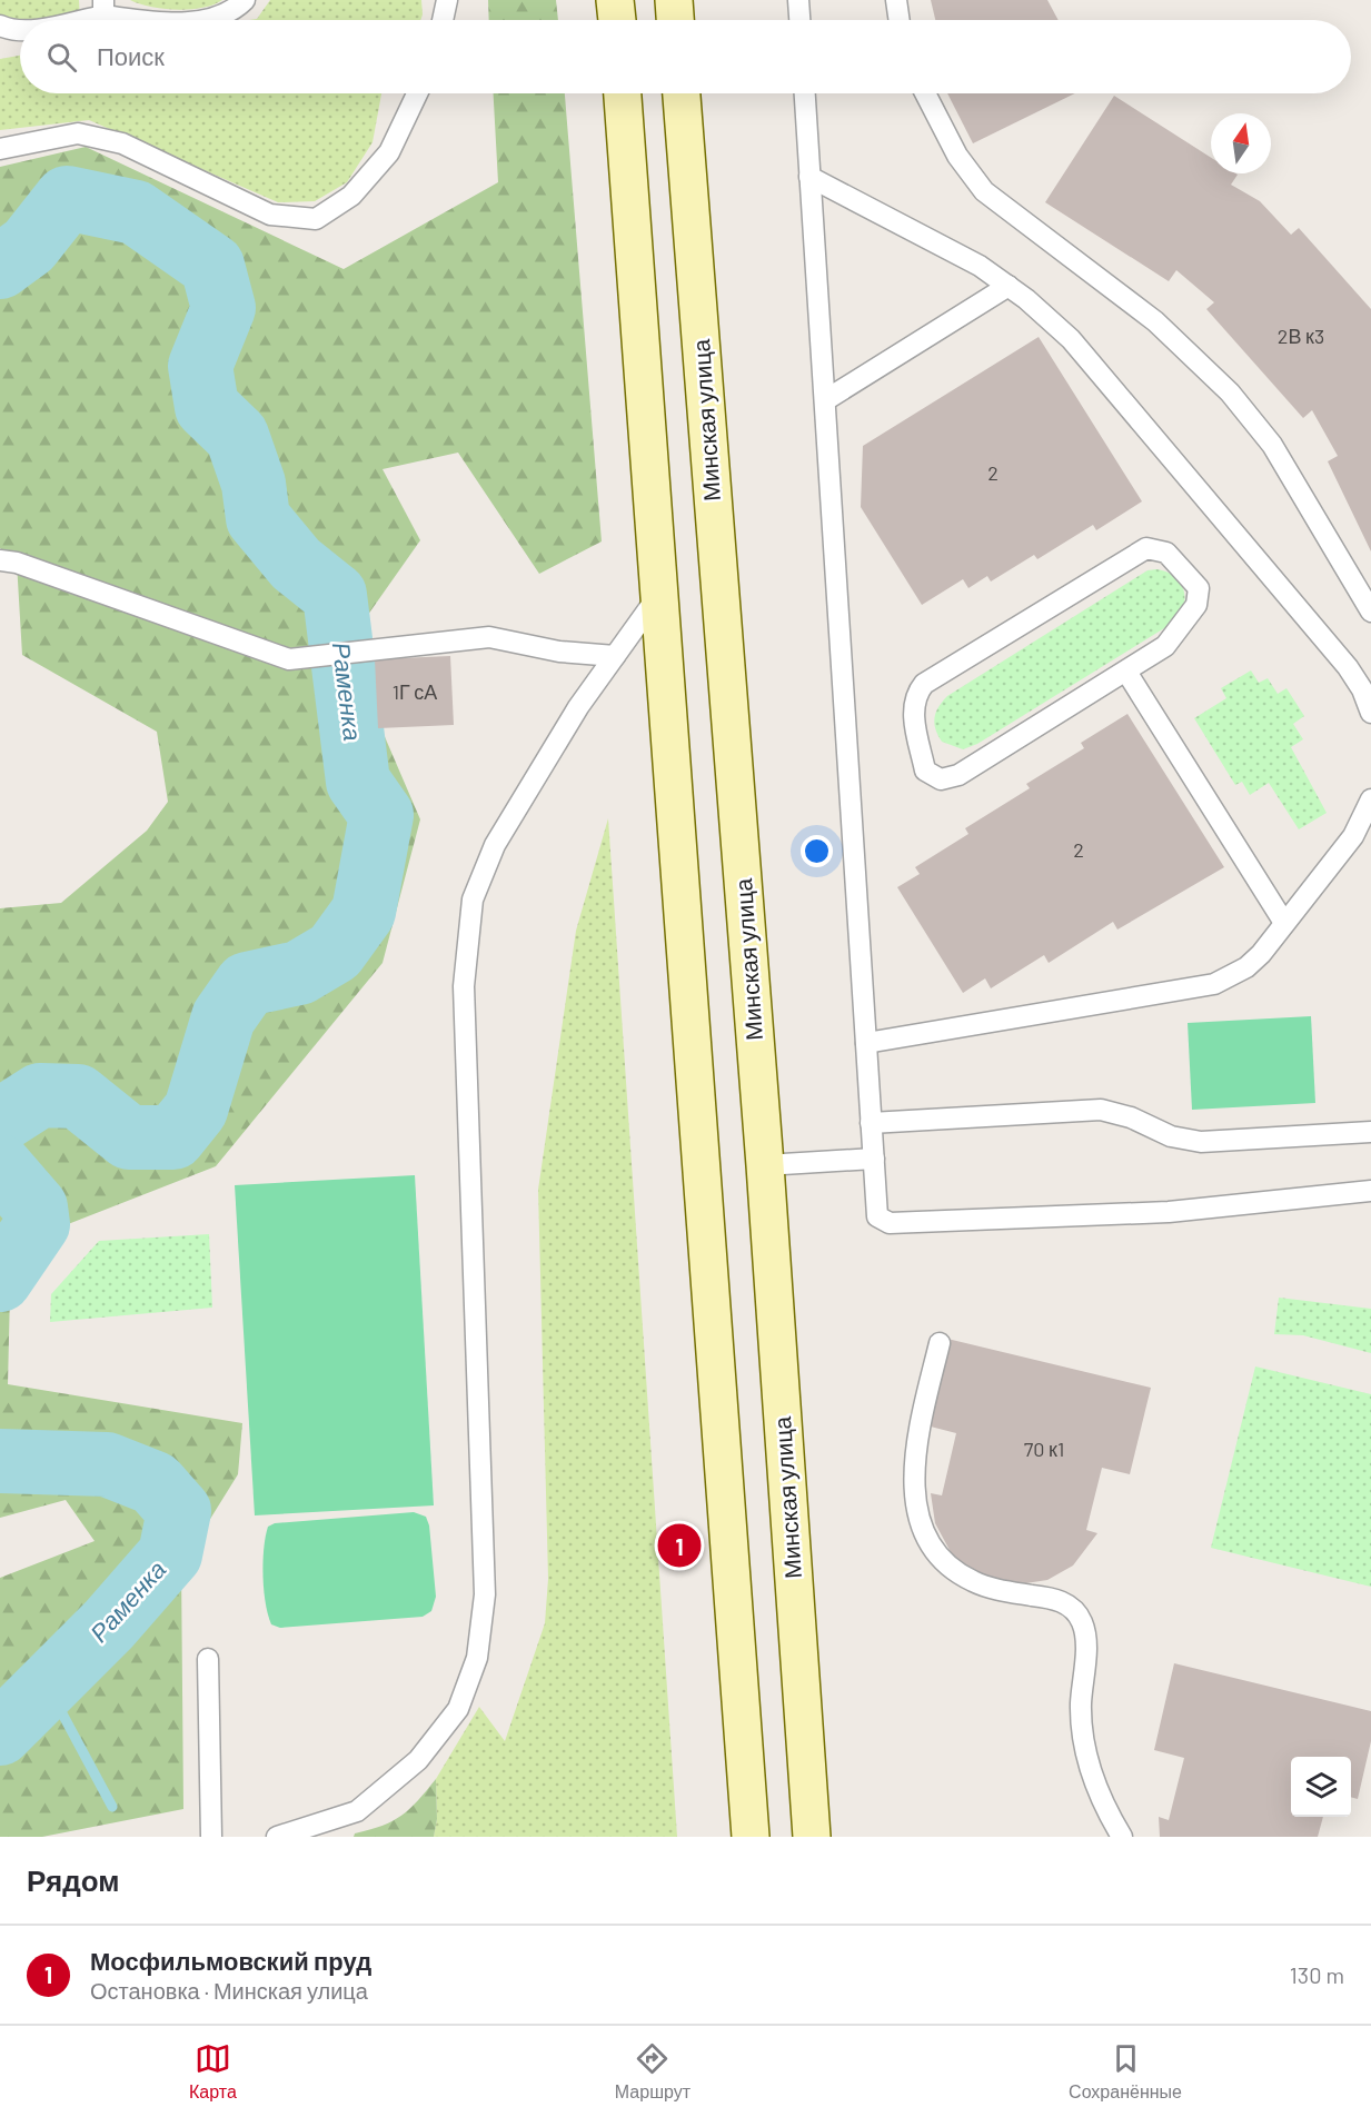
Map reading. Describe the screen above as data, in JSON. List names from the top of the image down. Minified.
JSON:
{"streets":{"main road":["Минская улица"]},"water":["Раменка"],"house_numbers":["2В к3","2","1Г сА","2","70 к1"],"north":"top","page":{"search":"Поиск","pins":"1","heading":"Рядом","list":[{"mark":"1","name":"Мосфильмовский пруд","note":"Остановка · Минская улица","value":"130 m"}],"nav":["Карта","Маршрут","Сохранённые"]}}
